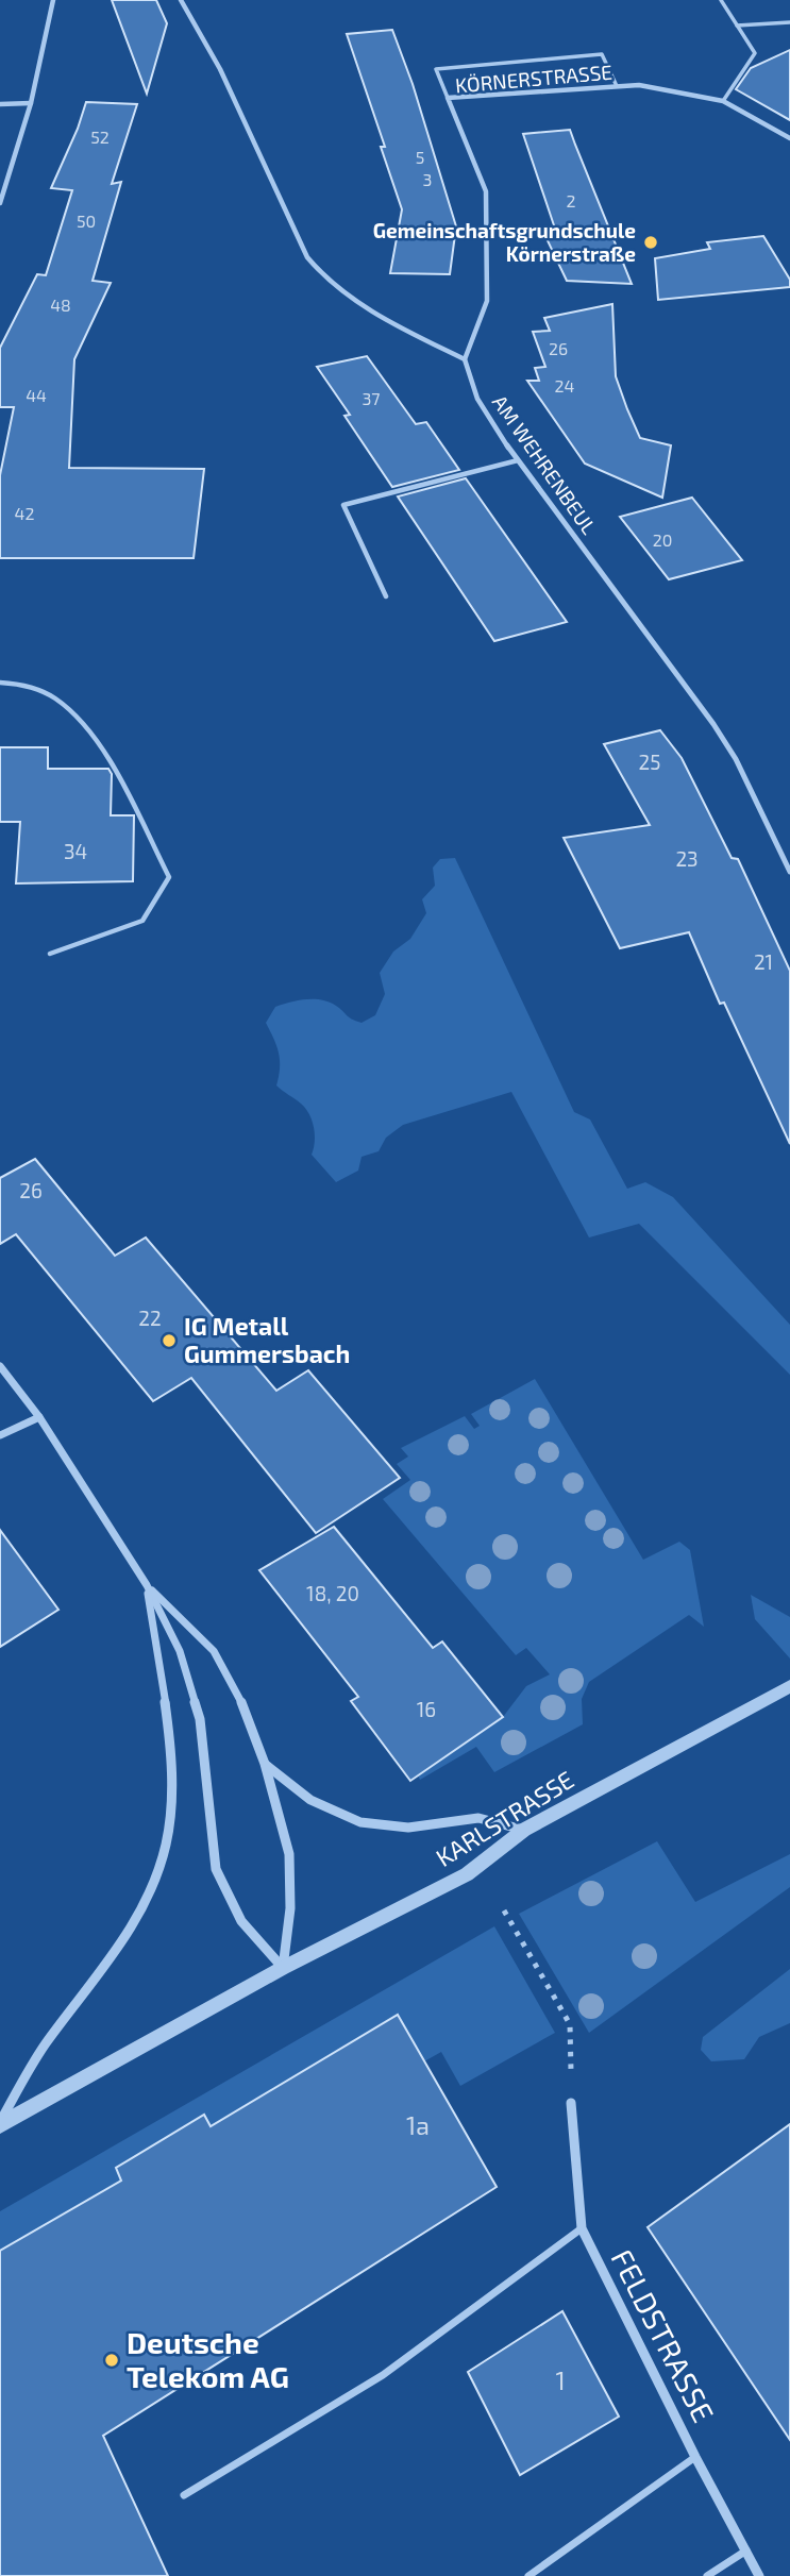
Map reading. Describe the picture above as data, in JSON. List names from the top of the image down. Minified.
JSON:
{"streets":{"street":["KÖRNERSTRASSE","AM WEHRENBEUL","KARLSTRASSE","FELDSTRASSE"]},"crossings":[["KÖRNERSTRASSE","AM WEHRENBEUL"]],"places":["Gemeinschaftsgrundschule Körnerstraße","IG Metall Gummersbach","Deutsche Telekom AG"],"house_numbers":["52","5","3","2","50","48","26","24","44","37","42","20","25","34","23","21","26","22","18, 20","16","1a","1"]}
